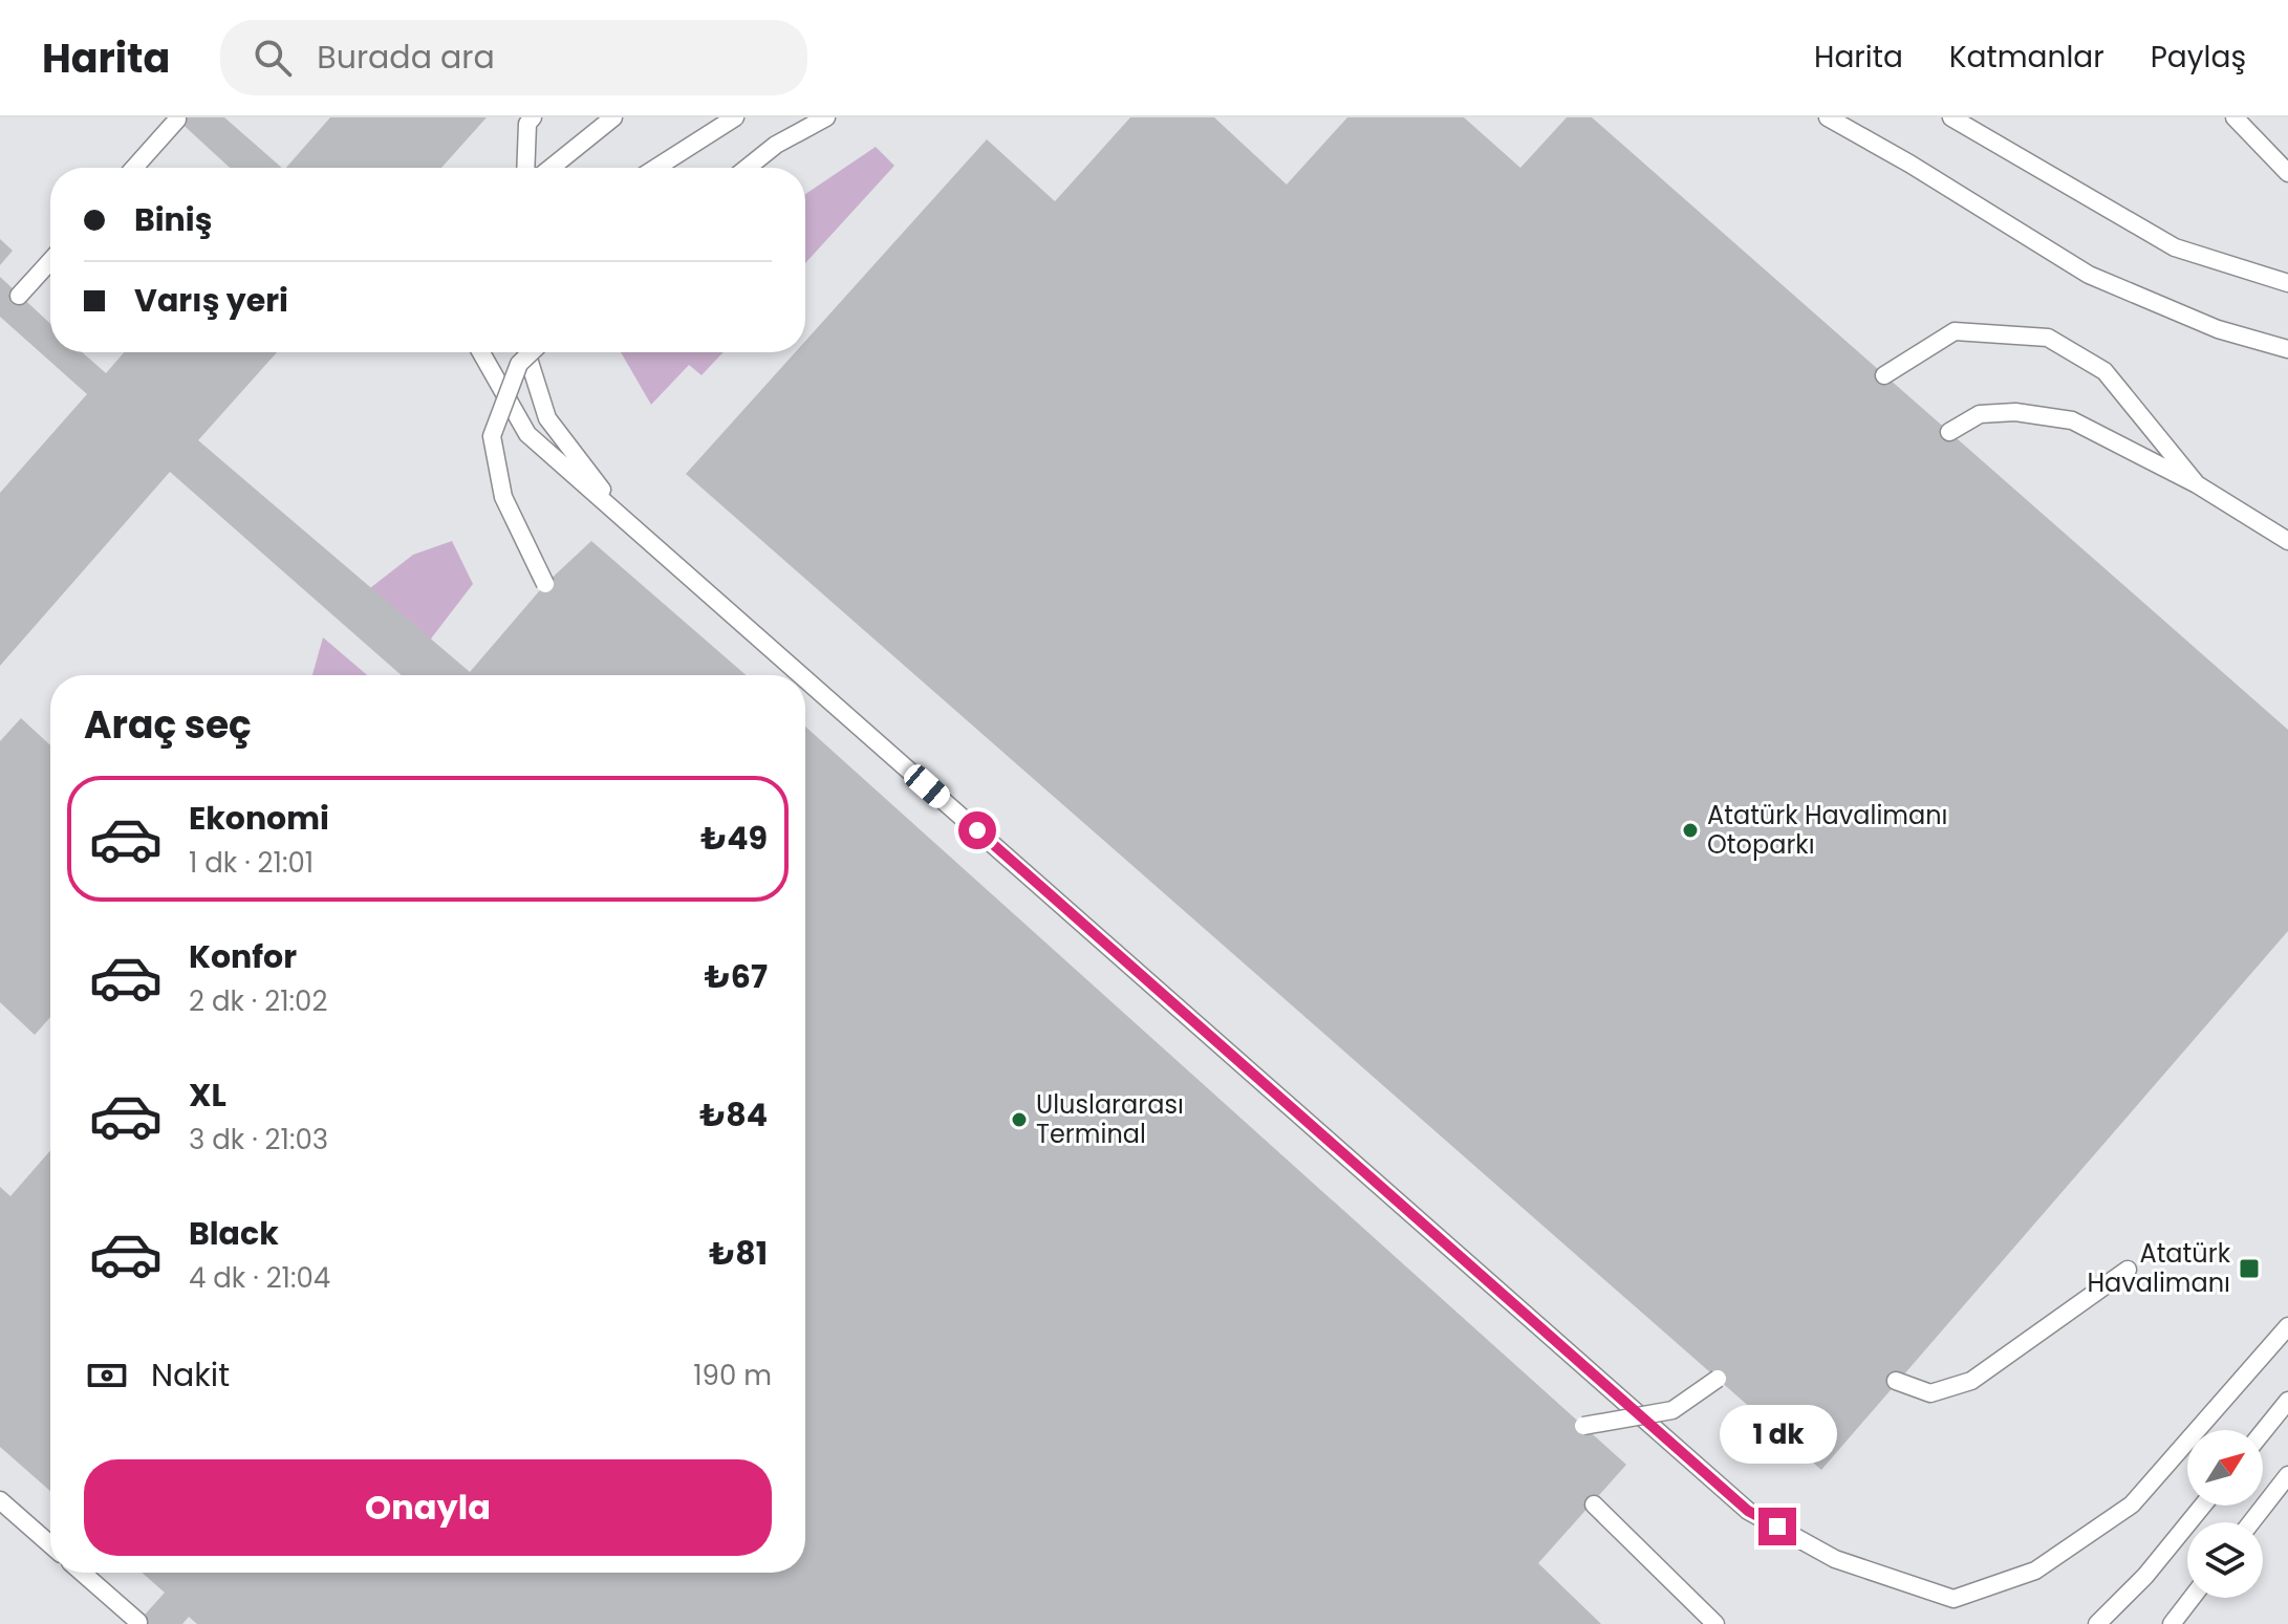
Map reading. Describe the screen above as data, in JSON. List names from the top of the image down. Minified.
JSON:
{"places":{"other":["Atatürk Havalimanı Otoparkı","Uluslararası Terminal"],"transit":["Atatürk Havalimanı"]},"north":"top right","page":{"header":"Harita","search":"Burada ara","nav":["Harita","Katmanlar","Paylaş"],"banner":["Biniş","Varış yeri"],"heading":"Araç seç","list":[{"name":"Ekonomi","note":"1 dk · 21:01","value":"₺49"},{"name":"Konfor","note":"2 dk · 21:02","value":"₺67"},{"name":"XL","note":"3 dk · 21:03","value":"₺84"},{"name":"Black","note":"4 dk · 21:04","value":"₺81"}],"pay":["Nakit","190 m"],"bubble":"1 dk","buttons":"Onayla"}}
